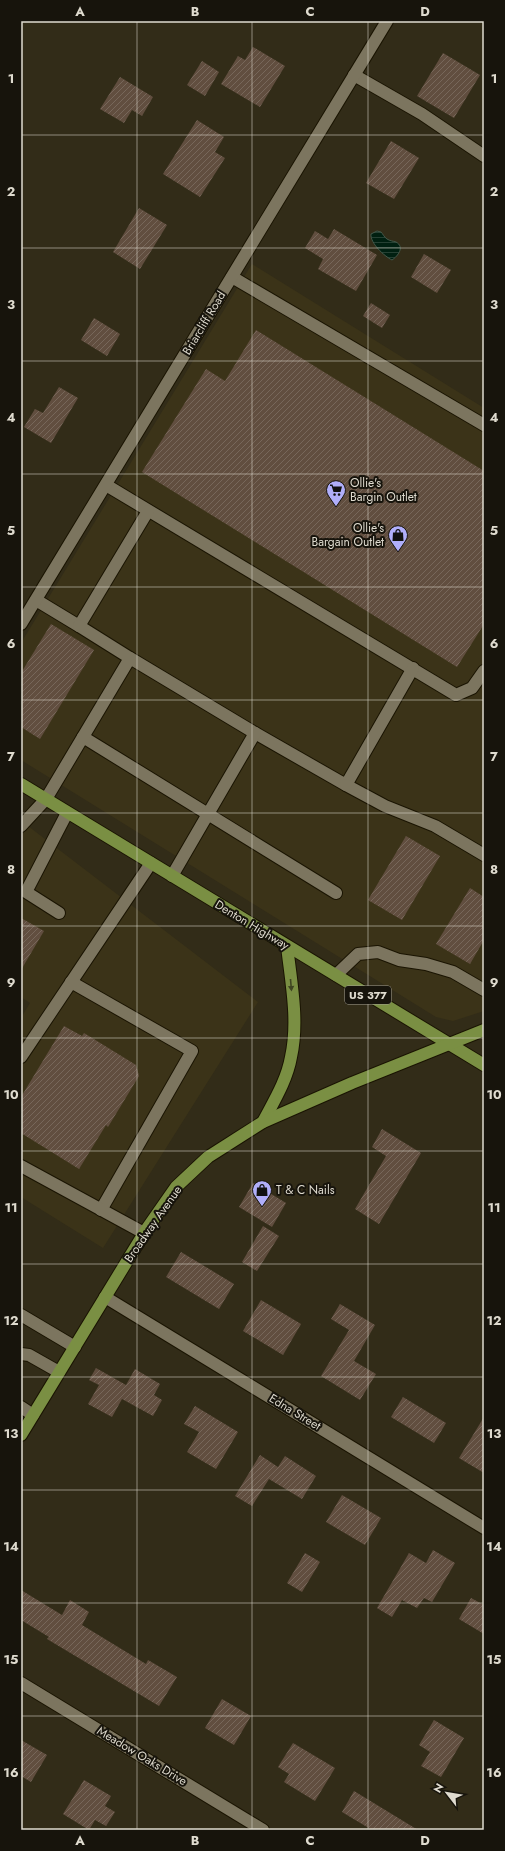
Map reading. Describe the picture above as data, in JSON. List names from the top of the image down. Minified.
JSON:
{"streets":{"main road":["Denton Highway","US 377","Broadway Avenue"],"street":["Briarcliff Road","Edna Street","Meadow Oaks Drive"]},"crossings":[["Denton Highway","Broadway Avenue"],["Broadway Avenue","Edna Street"]],"places":{"supermarket":["Ollie's Bargin Outlet"],"shop":["Ollie's Bargain Outlet","T & C Nails"]},"north":"top left","grid":{"columns":["A","B","C","D"],"rows":["1","2","3","4","5","6","7","8","9","10","11","12","13","14","15","16"]}}
